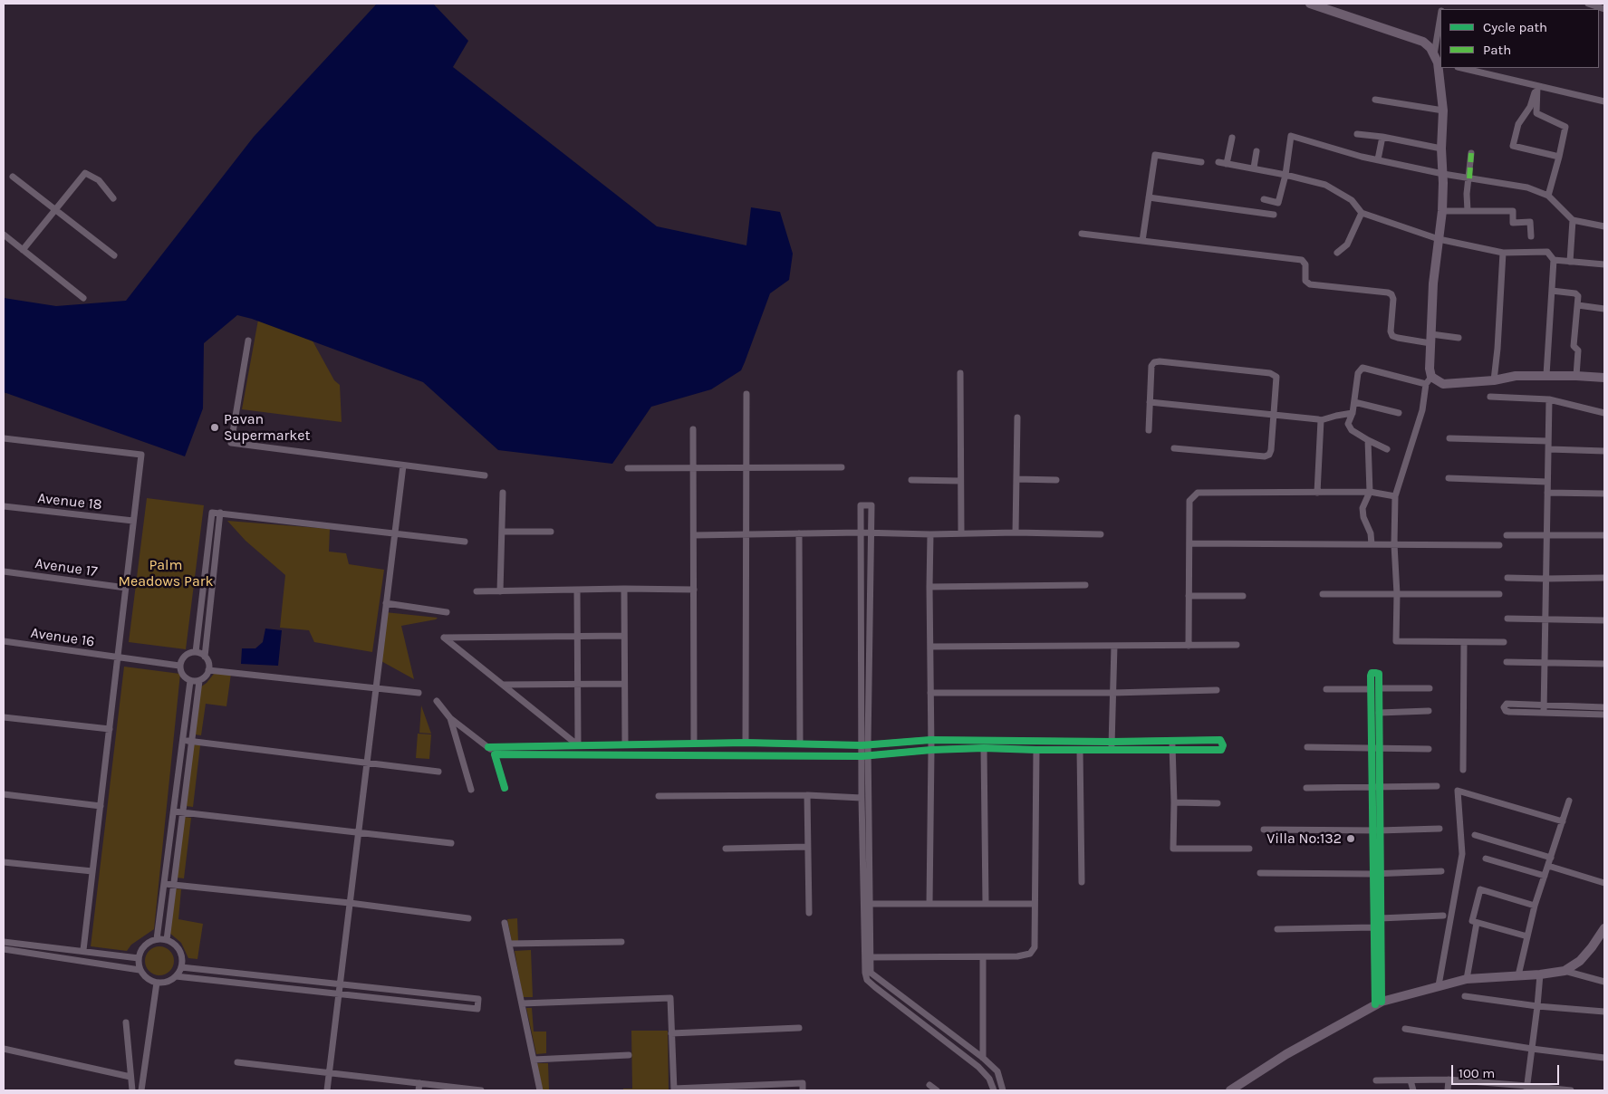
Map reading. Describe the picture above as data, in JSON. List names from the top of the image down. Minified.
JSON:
{"streets":{"street":["Avenue 18","Avenue 17","Avenue 16"]},"parks":["Palm Meadows Park"],"places":["Pavan Supermarket","Villa No:132"],"legend":["Cycle path","Path"],"scale_bar":"100 m"}
